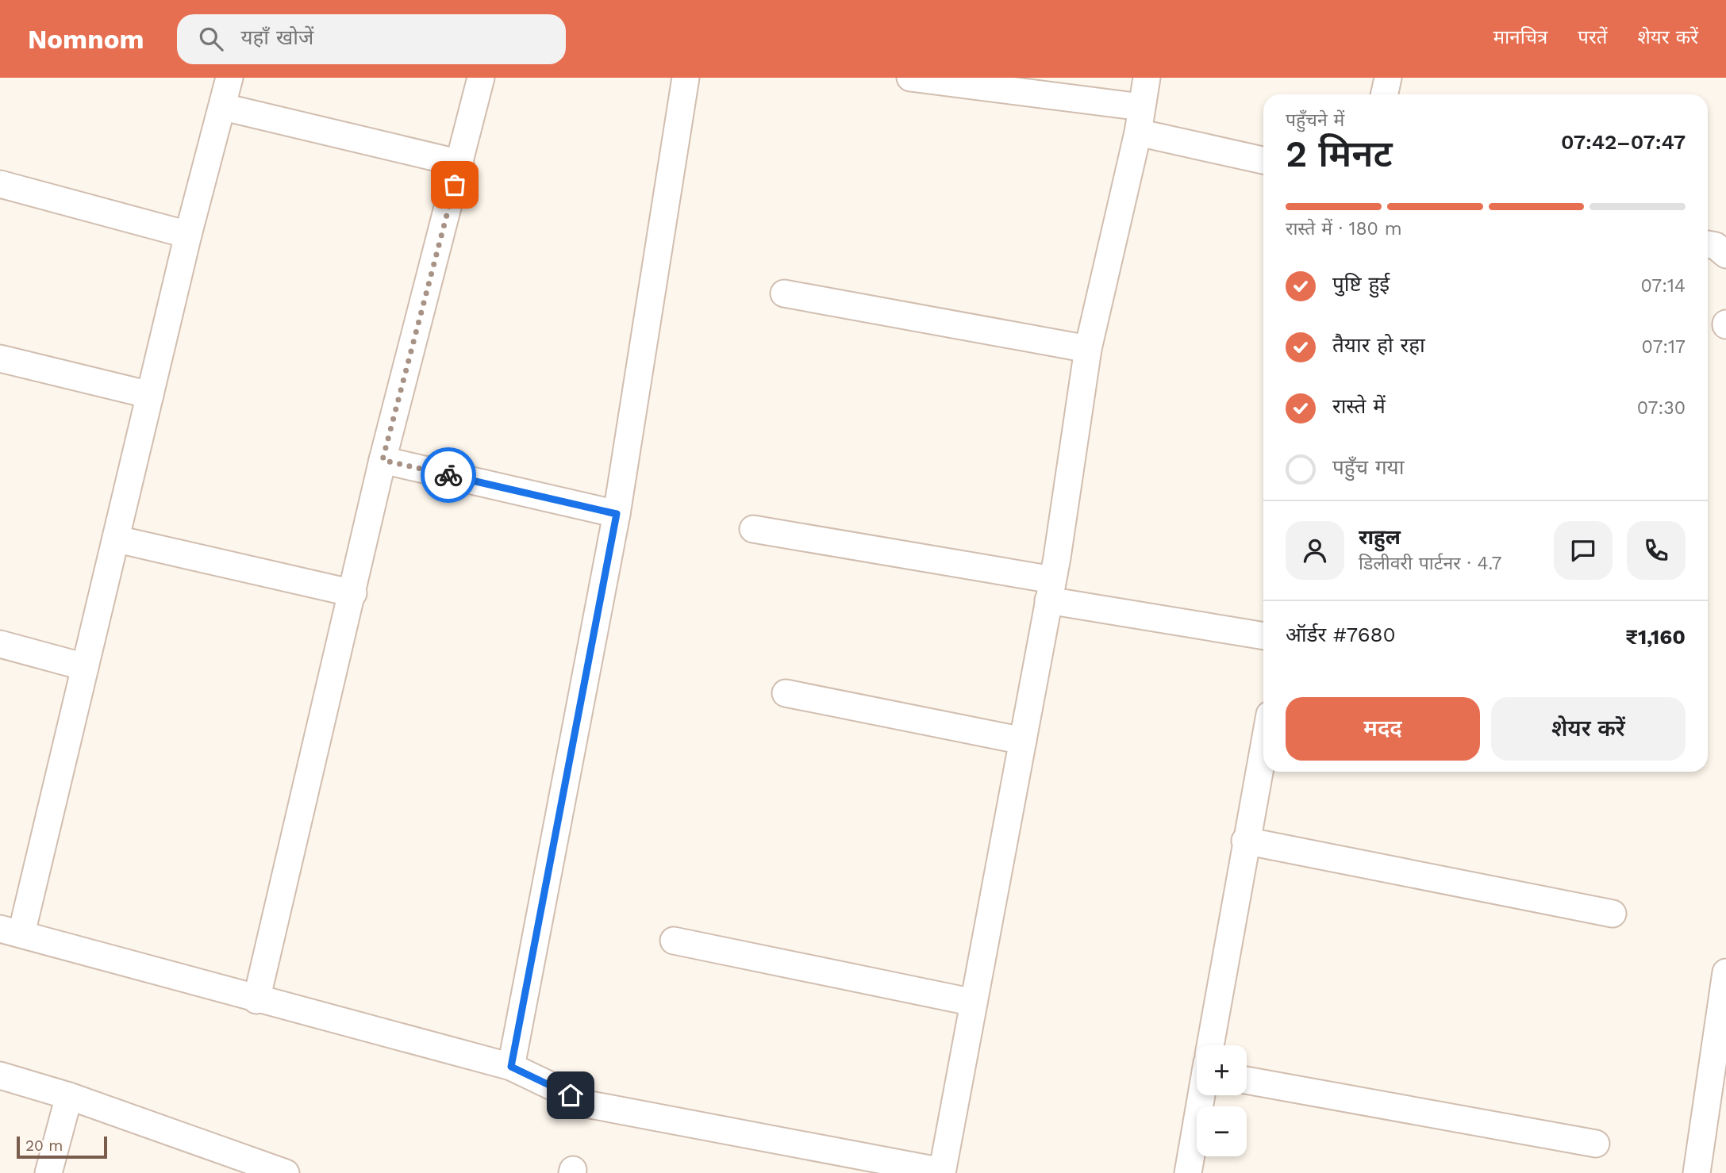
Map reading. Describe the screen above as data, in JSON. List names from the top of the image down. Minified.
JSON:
{"scale_bar":"20 m","page":{"header":"Nomnom","search":"यहाँ खोजें","nav":["मानचित्र","परतें","शेयर करें"],"heading":["2 मिनट","पहुँचने में","07:42–07:47"],"panel":["राहुल","डिलीवरी पार्टनर · 4.7","ऑर्डर #7680","₹1,160"],"bar":"रास्ते में · 180 m","list":[["पुष्टि हुई","07:14"],["तैयार हो रहा","07:17"],["रास्ते में","07:30"],"पहुँच गया"],"buttons":["मदद","शेयर करें"],"map_buttons":["+","−"],"scale":"20 m"}}
